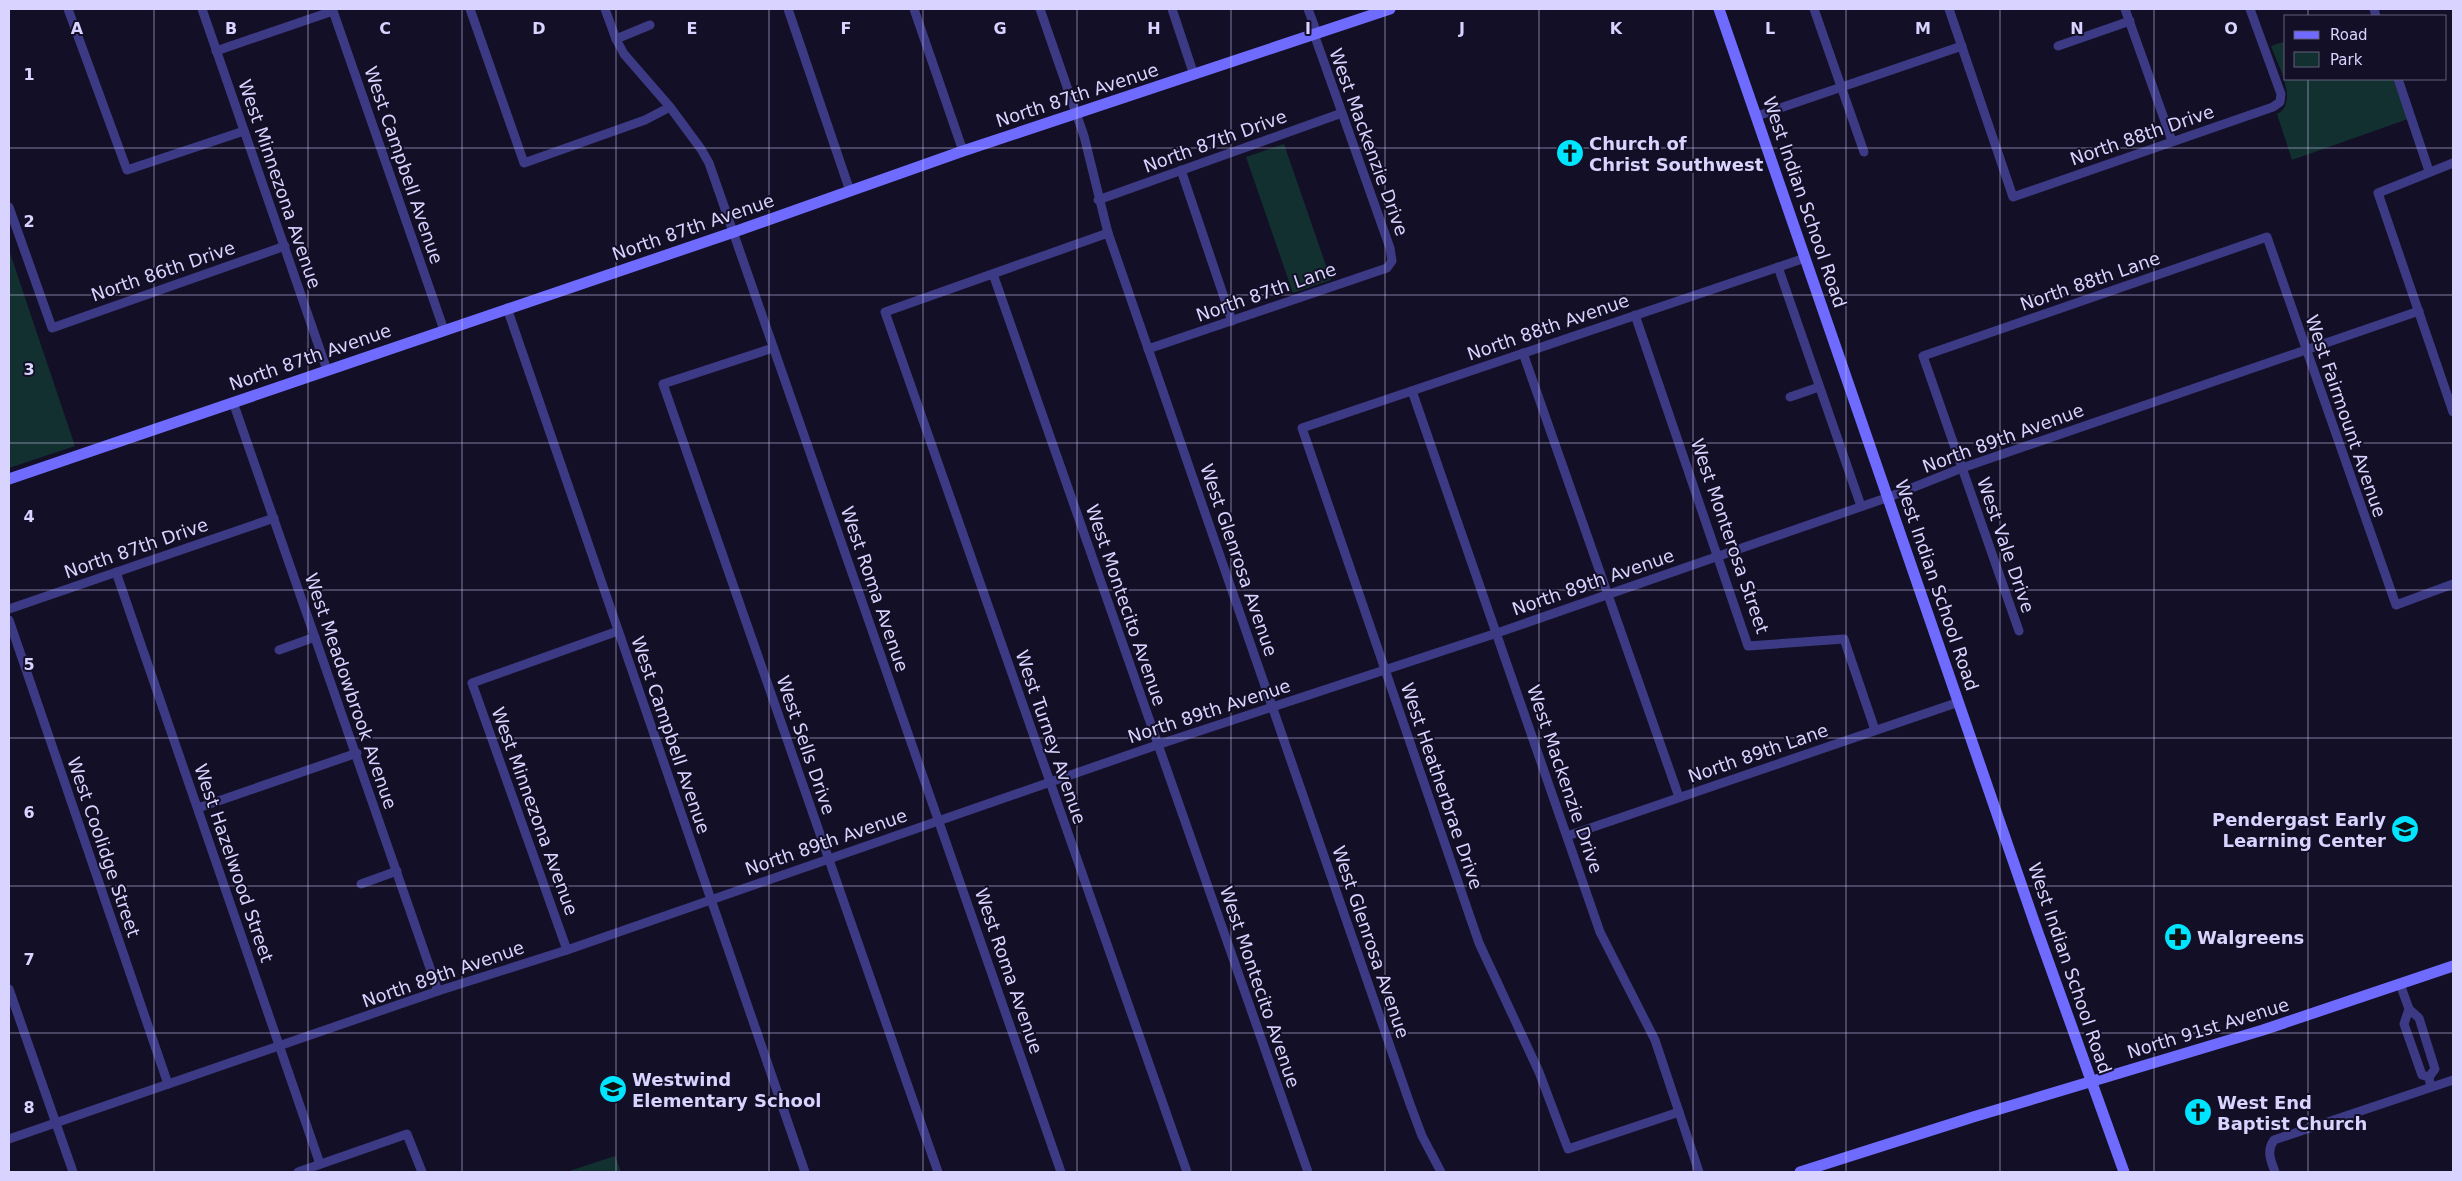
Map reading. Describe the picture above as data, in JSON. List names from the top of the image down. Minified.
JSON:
{"streets":{"main road":["North 87th Avenue","West Indian School Road","North 91st Avenue"],"street":["North 88th Drive","North 87th Drive","West Mackenzie Drive","West Campbell Avenue","West Minnezona Avenue","North 86th Drive","North 88th Lane","North 87th Lane","North 88th Avenue","West Fairmount Avenue","North 89th Avenue","West Monterosa Street","West Vale Drive","West Glenrosa Avenue","West Roma Avenue","West Montecito Avenue","West Meadowbrook Avenue","West Turney Avenue","West Sells Drive","North 89th Lane","West Heatherbrae Drive","West Coolidge Street","West Hazelwood Street"]},"crossings":[["North 87th Avenue","West Mackenzie Drive"],["North 87th Avenue","West Campbell Avenue"],["North 87th Avenue","West Minnezona Avenue"],["North 87th Avenue","West Glenrosa Avenue"],["North 87th Avenue","West Roma Avenue"],["North 87th Avenue","West Meadowbrook Avenue"],["North 87th Drive","West Mackenzie Drive"],["North 87th Drive","West Glenrosa Avenue"],["North 87th Drive","West Meadowbrook Avenue"],["North 87th Drive","West Hazelwood Street"],["West Mackenzie Drive","North 87th Lane"],["West Mackenzie Drive","North 88th Avenue"],["West Mackenzie Drive","North 89th Avenue"],["West Mackenzie Drive","North 89th Lane"],["West Mackenzie Drive","West Heatherbrae Drive"],["West Campbell Avenue","West Minnezona Avenue"],["West Campbell Avenue","North 89th Avenue"],["West Minnezona Avenue","North 86th Drive"],["West Minnezona Avenue","North 89th Avenue"],["West Indian School Road","North 88th Avenue"],["West Indian School Road","North 89th Avenue"],["West Indian School Road","North 89th Lane"],["West Indian School Road","North 91st Avenue"],["North 88th Lane","West Fairmount Avenue"],["North 88th Lane","West Vale Drive"],["North 87th Lane","West Glenrosa Avenue"],["North 88th Avenue","West Monterosa Street"],["North 88th Avenue","West Heatherbrae Drive"],["West Fairmount Avenue","North 89th Avenue"],["North 89th Avenue","West Monterosa Street"],["North 89th Avenue","West Vale Drive"],["North 89th Avenue","West Glenrosa Avenue"],["North 89th Avenue","West Roma Avenue"],["North 89th Avenue","West Montecito Avenue"],["North 89th Avenue","West Meadowbrook Avenue"],["North 89th Avenue","West Turney Avenue"],["North 89th Avenue","West Sells Drive"],["North 89th Avenue","West Heatherbrae Drive"],["North 89th Avenue","West Coolidge Street"],["North 89th Avenue","West Hazelwood Street"],["West Monterosa Street","North 89th Lane"],["West Roma Avenue","West Sells Drive"],["West Montecito Avenue","West Turney Avenue"]],"places":{"church":["Church of Christ Southwest","West End Baptist Church"],"school or university":["Pendergast Early Learning Center","Westwind Elementary School"],"pharmacy":["Walgreens"]},"legend":["Road","Park"],"grid":{"columns":["A","B","C","D","E","F","G","H","I","J","K","L","M","N","O"],"rows":["1","2","3","4","5","6","7","8"]}}
